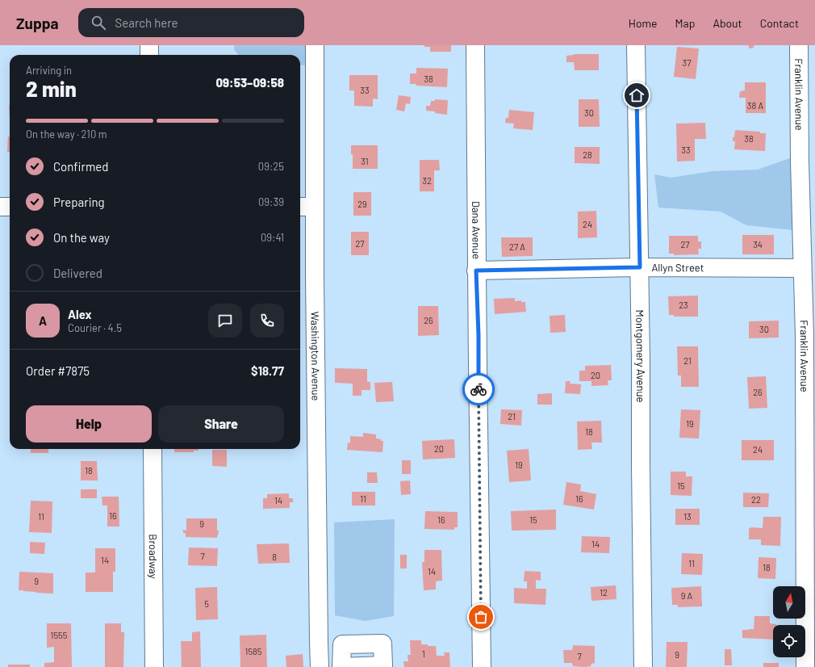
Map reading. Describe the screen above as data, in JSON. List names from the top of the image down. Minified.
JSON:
{"streets":{"street":["Franklin Avenue","Dana Avenue","Allyn Street","Washington Avenue","Montgomery Avenue","Broadway"]},"crossings":[["Franklin Avenue","Allyn Street"],["Dana Avenue","Allyn Street"],["Allyn Street","Montgomery Avenue"]],"house_numbers":["37","38","33","38 A","30","38","33","28","31","32","29","24","27","27","34","27 A","23","26","30","21","20","26","21","19","18","20","24","19","18","15","11","16","22","14","16","11","13","16","15","9","14","7","8","14","11","18","14","9","12","9 A","5","1555","1585","1","9","7"],"north":"top","page":{"header":"Zuppa","search":"Search here","nav":["Home","Map","About","Contact"],"heading":["2 min","Arriving in","09:53–09:58"],"panel":["Alex","Courier · 4.5","Order #7875","$18.77"],"bar":"On the way · 210 m","list":[["Confirmed","09:25"],["Preparing","09:39"],["On the way","09:41"],"Delivered"],"round":"A","buttons":["Help","Share"]}}
